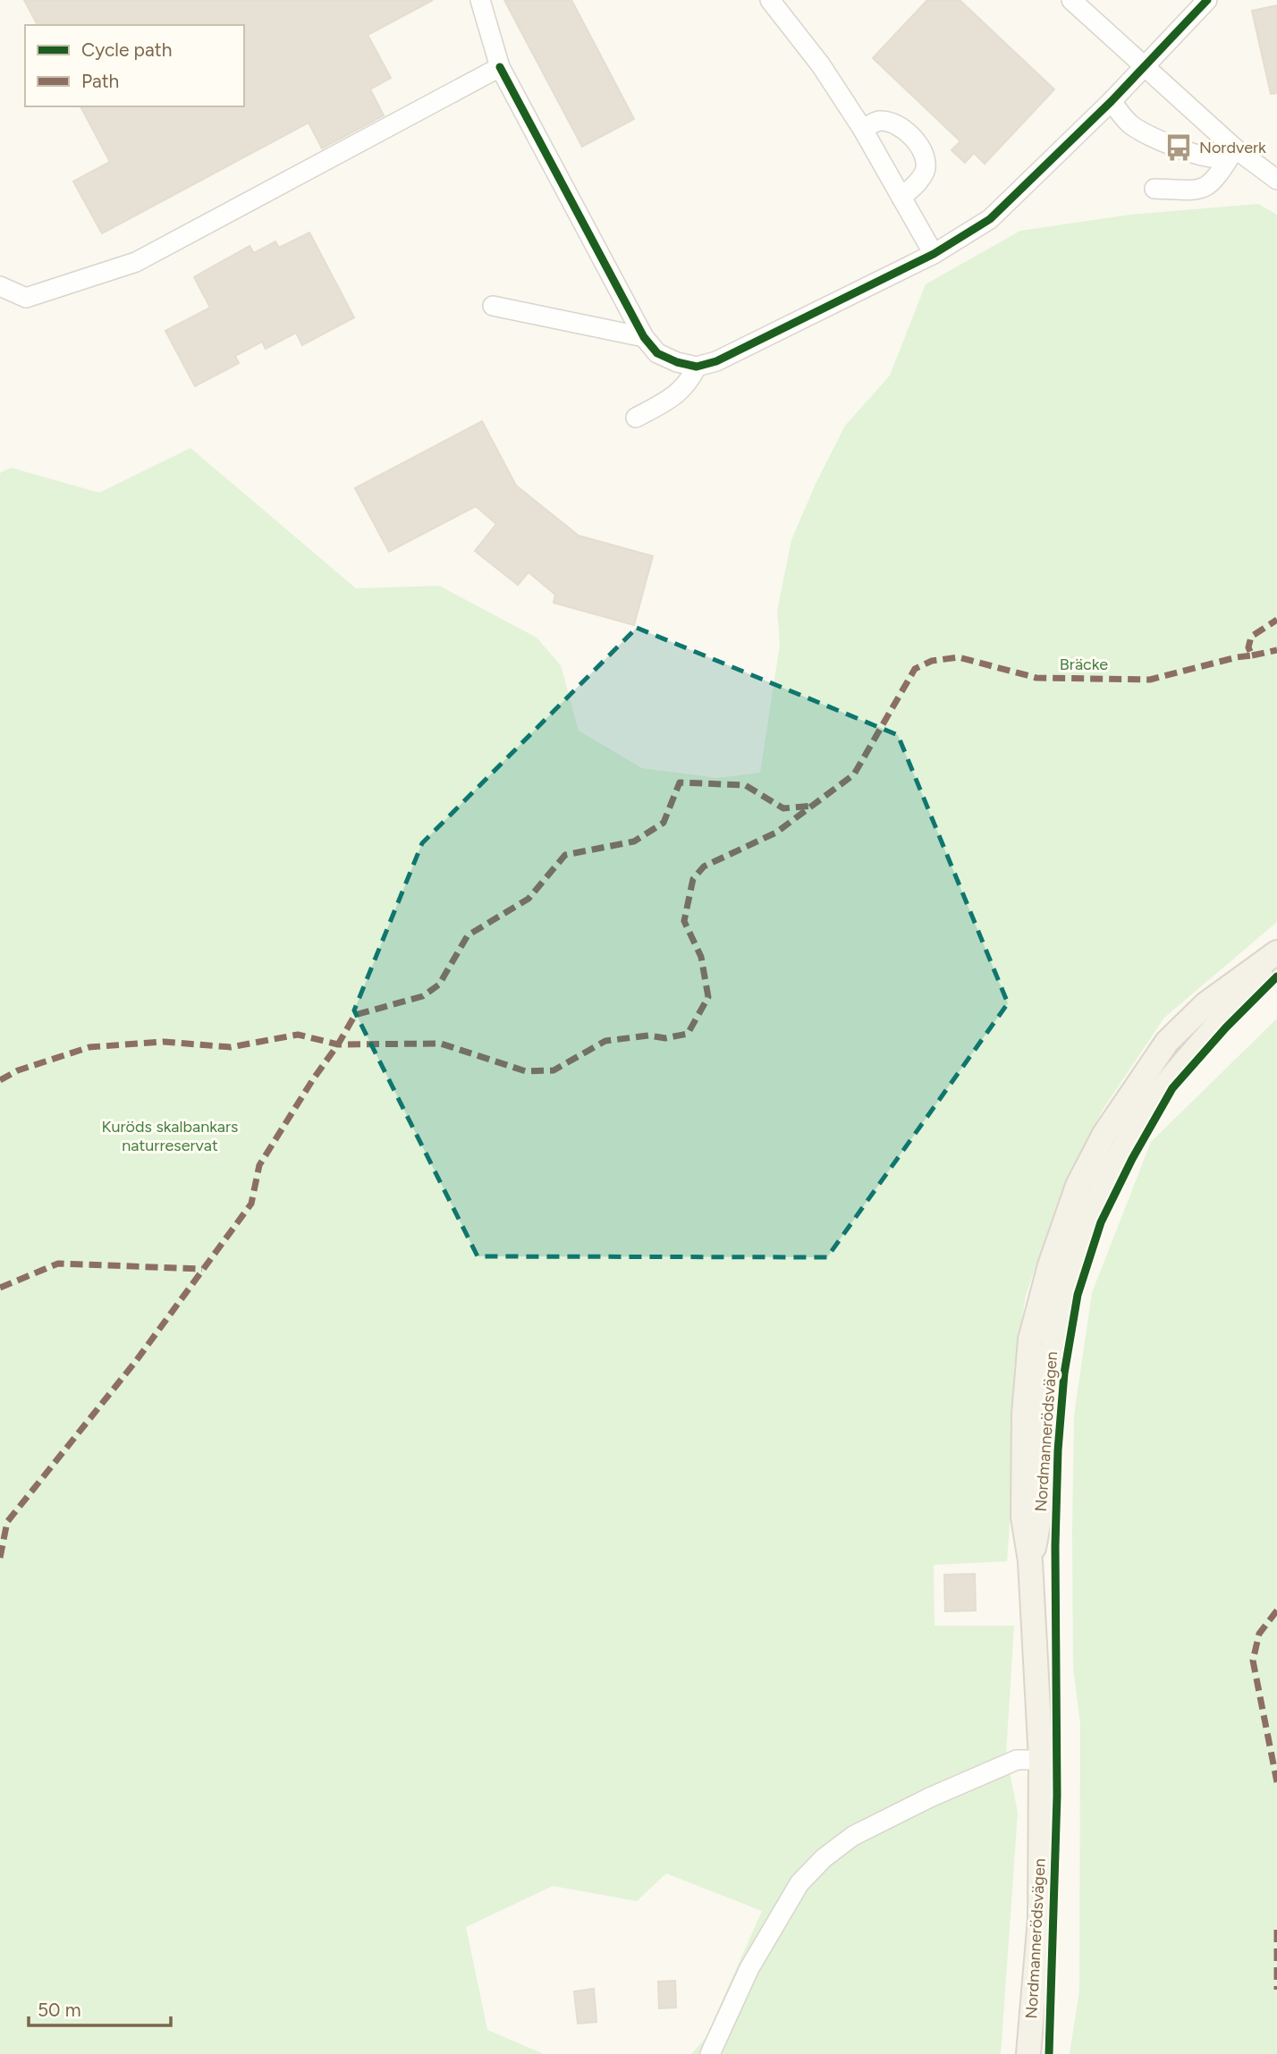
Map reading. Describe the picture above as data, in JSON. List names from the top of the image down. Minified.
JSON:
{"streets":{"main road":["Nordmannerödsvägen"]},"parks":["Bräcke","Kuröds skalbankars naturreservat"],"places":{"bus stop":["Nordverk"]},"legend":["Cycle path","Path"],"scale_bar":"50 m"}
